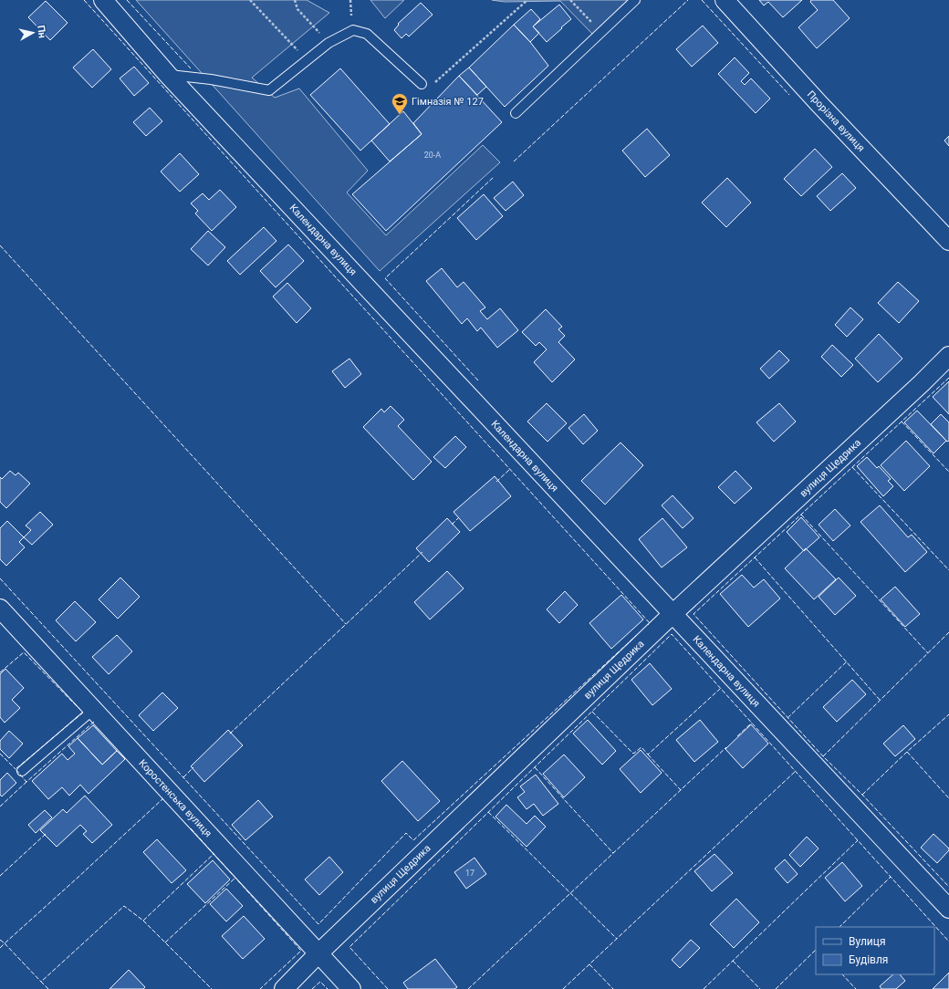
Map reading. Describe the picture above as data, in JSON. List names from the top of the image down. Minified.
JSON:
{"streets":{"street":["Прорізна вулиця","Календарна вулиця","вулиця Щедрика","Коростенська вулиця"]},"crossings":[["Календарна вулиця","вулиця Щедрика"],["вулиця Щедрика","Коростенська вулиця"]],"places":{"school or university":["Гімназія № 127"]},"house_numbers":["20-А","17"],"legend":["Вулиця","Будівля"],"north":"right"}
